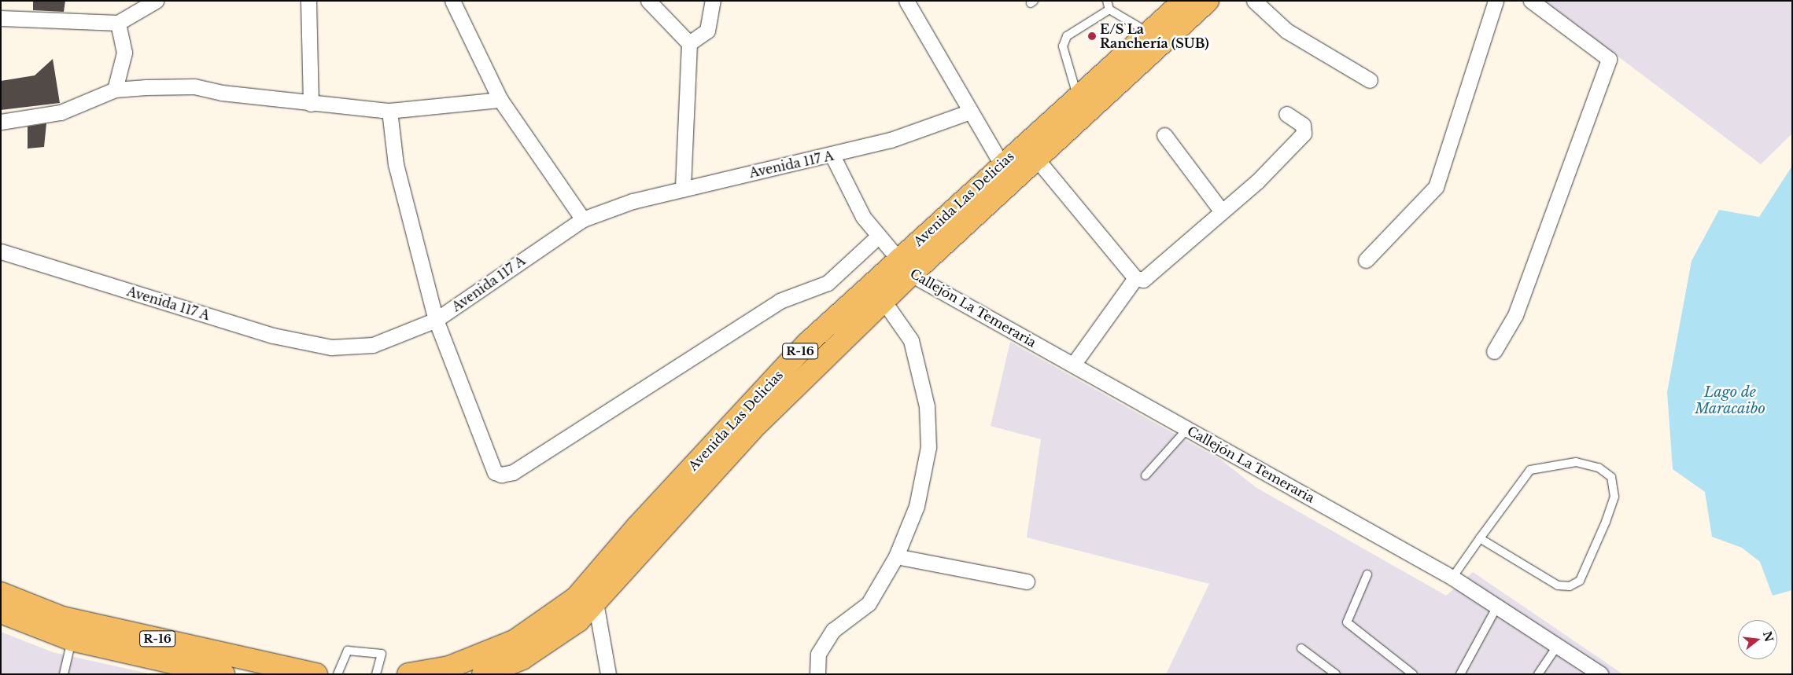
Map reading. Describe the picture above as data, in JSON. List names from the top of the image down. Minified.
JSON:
{"streets":{"main road":["Avenida Las Delicias","R-16"],"street":["Avenida 117 A","Callejón La Temeraria"]},"crossings":[["Avenida Las Delicias","Callejón La Temeraria"]],"water":["Lago de Maracaibo"],"places":["E/S La Ranchería (SUB)"],"north":"right"}
